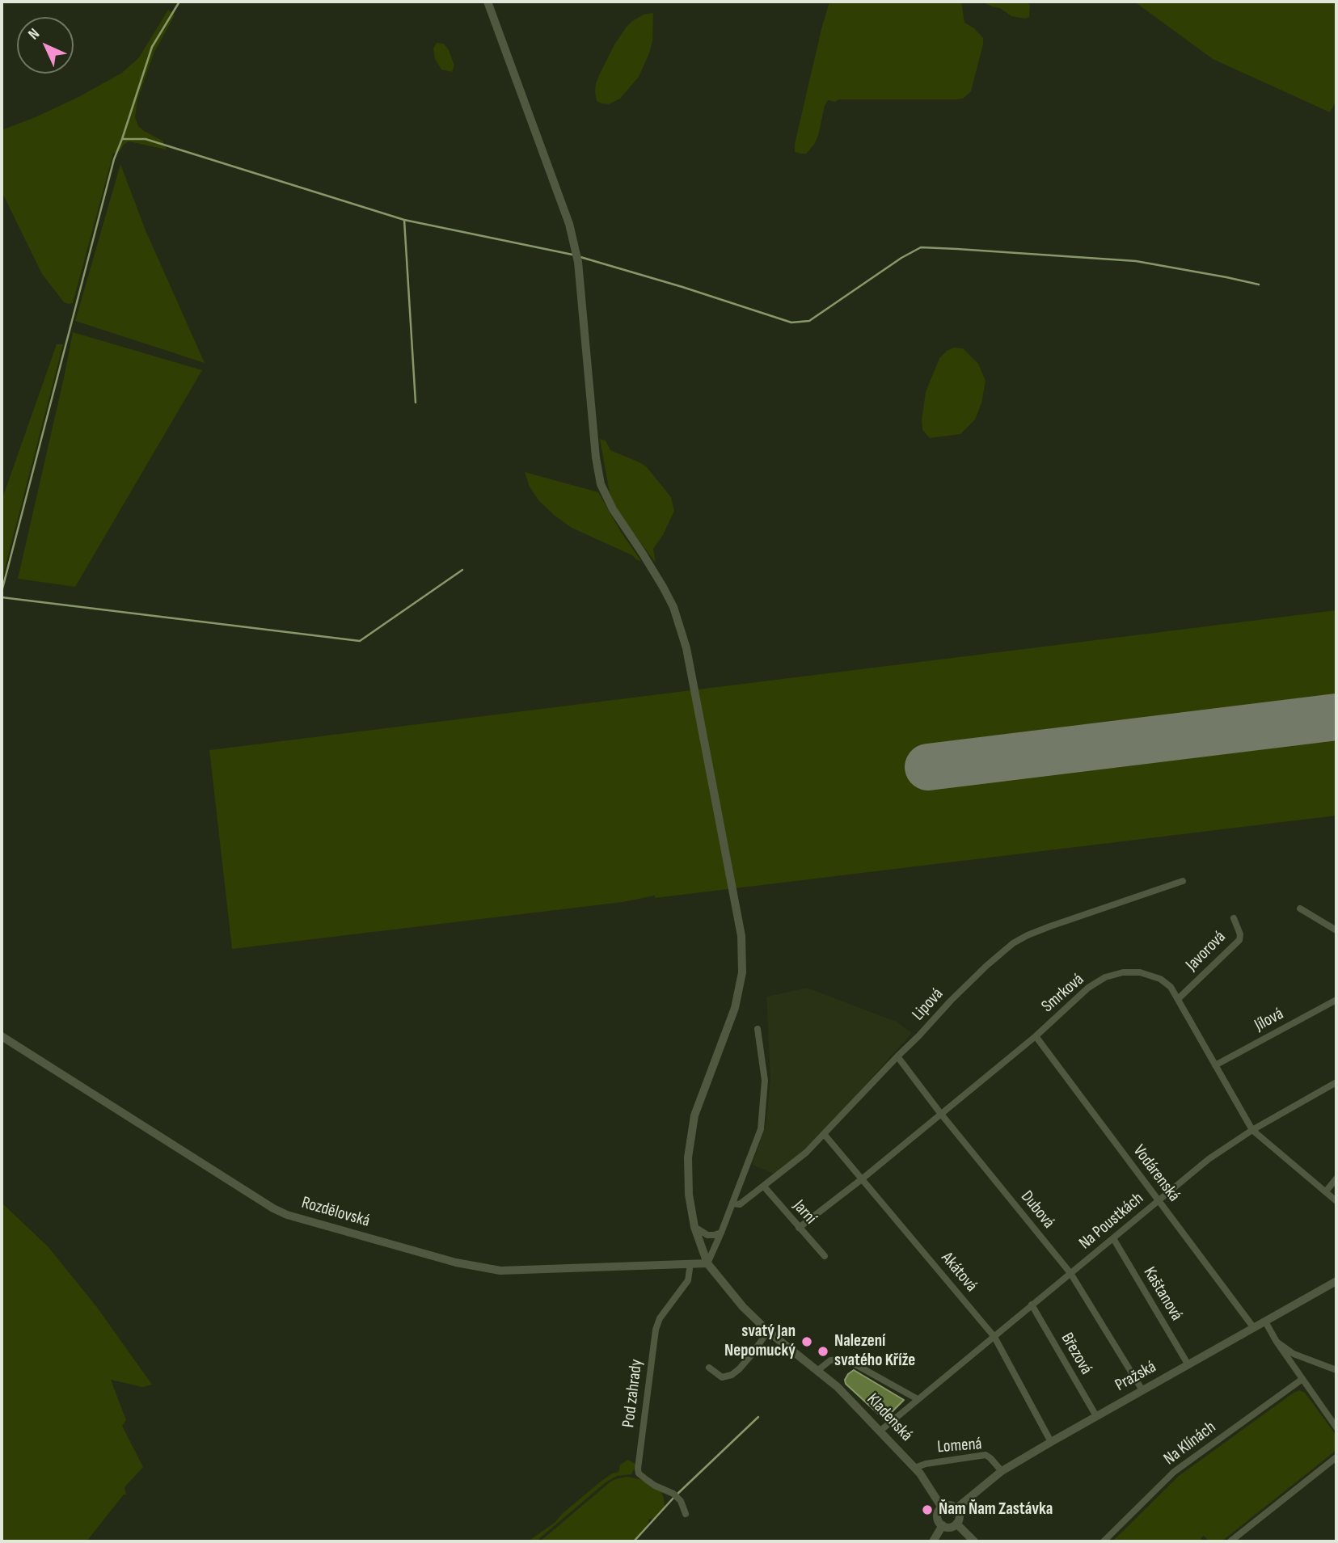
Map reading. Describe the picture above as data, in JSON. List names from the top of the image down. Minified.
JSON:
{"streets":{"street":["Javorová","Smrková","Lipová","Jílová","Vodárenská","Dubová","Rozdělovská","Jarní","Na Poustkách","Akátová","Kaštanová","Březová","Pražská","Pod zahrady","Kladenská","Na Klínách","Lomená"]},"crossings":[["Javorová","Smrková"],["Smrková","Jílová"],["Smrková","Vodárenská"],["Smrková","Dubová"],["Smrková","Jarní"],["Smrková","Na Poustkách"],["Smrková","Akátová"],["Lipová","Dubová"],["Lipová","Jarní"],["Lipová","Akátová"],["Vodárenská","Na Poustkách"],["Vodárenská","Pražská"],["Dubová","Na Poustkách"],["Dubová","Pražská"],["Rozdělovská","Pod zahrady"],["Rozdělovská","Kladenská"],["Na Poustkách","Akátová"],["Na Poustkách","Kaštanová"],["Na Poustkách","Březová"],["Na Poustkách","Kladenská"],["Akátová","Pražská"],["Kaštanová","Pražská"],["Březová","Pražská"],["Pražská","Kladenská"],["Pražská","Lomená"],["Kladenská","Lomená"]],"places":["svatý Jan Nepomucký","Nalezení svatého Kříže","Ňam Ňam Zastávka"],"north":"top left"}
